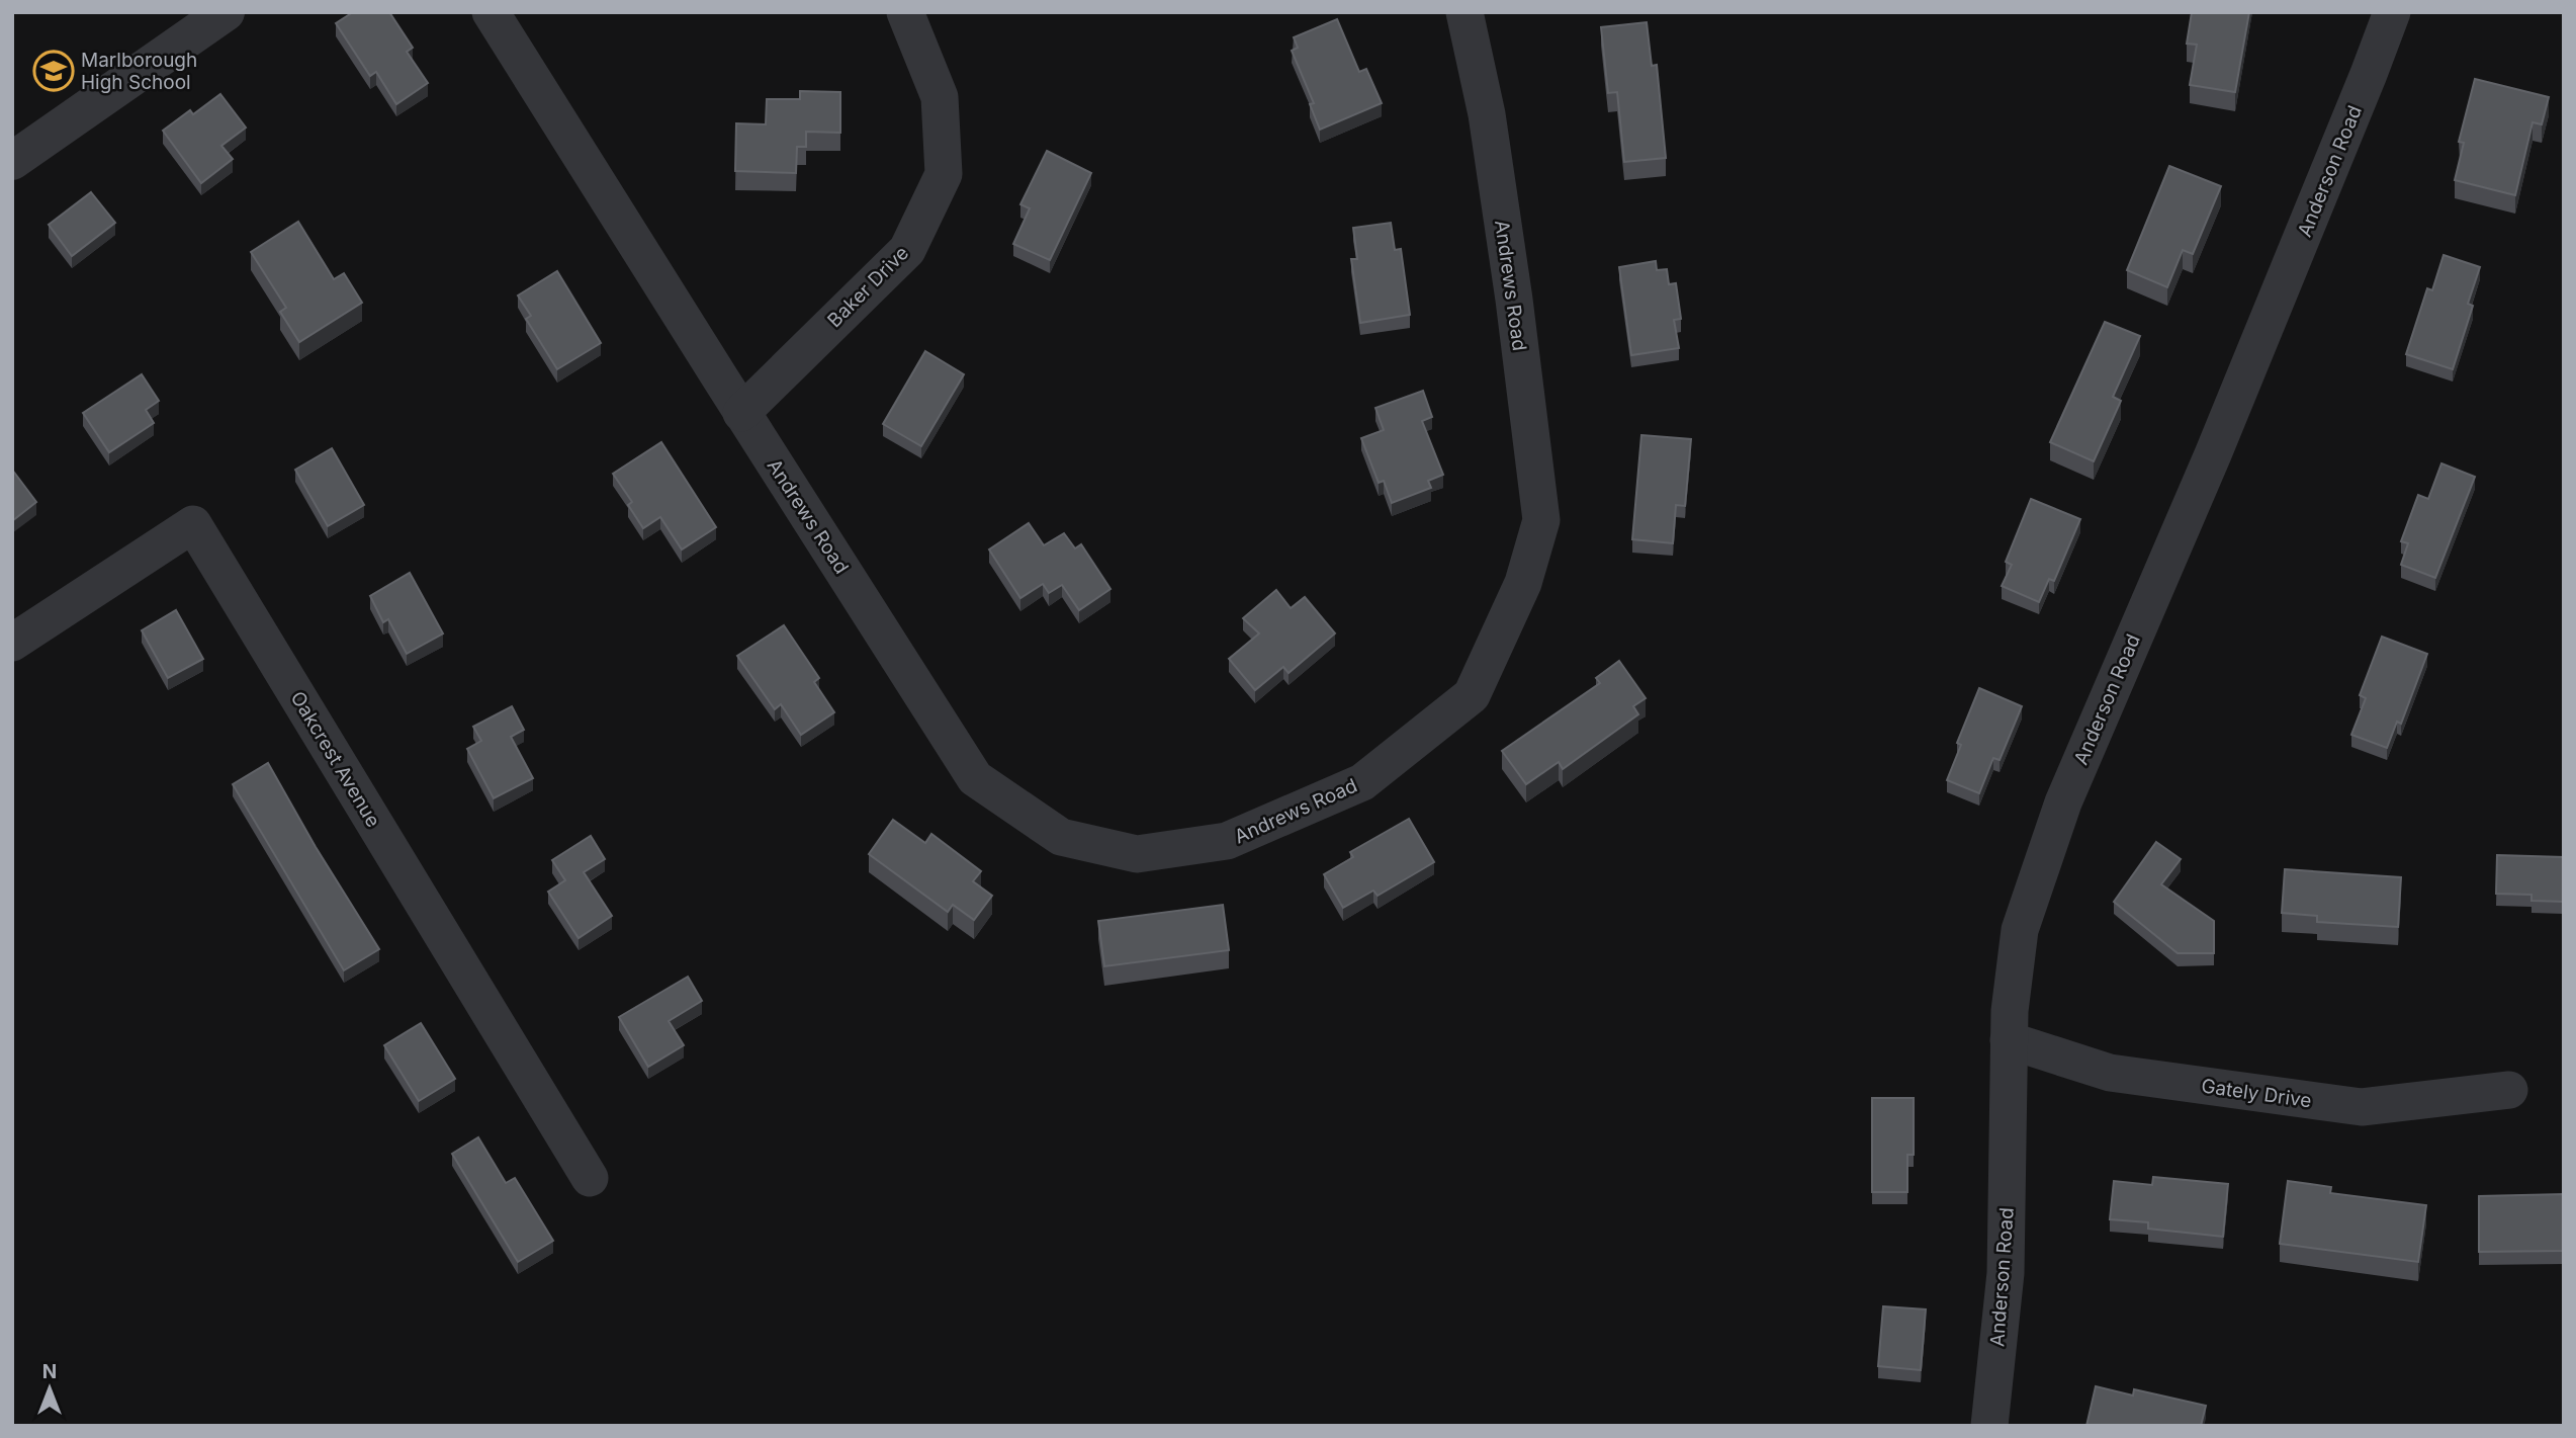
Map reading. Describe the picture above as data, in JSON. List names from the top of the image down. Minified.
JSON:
{"streets":{"street":["Anderson Road","Andrews Road","Baker Drive","Oakcrest Avenue","Gately Drive"]},"crossings":[["Anderson Road","Gately Drive"],["Andrews Road","Baker Drive"]],"places":{"school or university":["Marlborough High School"]},"north":"top"}
